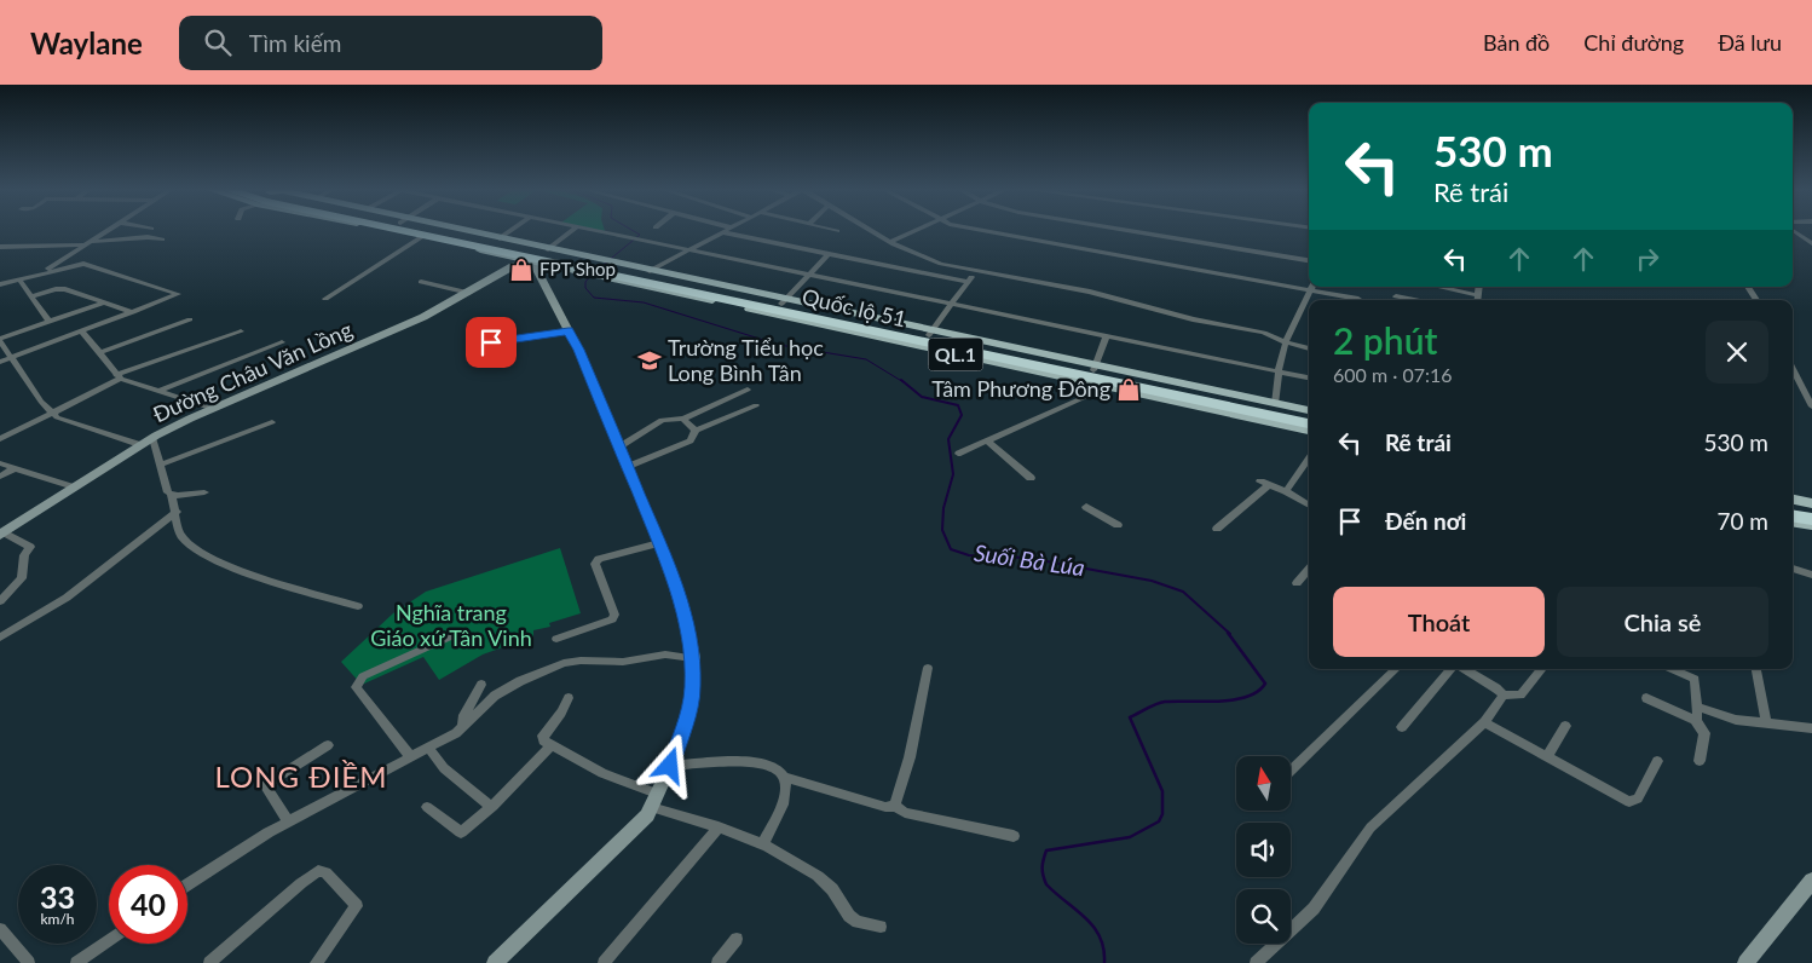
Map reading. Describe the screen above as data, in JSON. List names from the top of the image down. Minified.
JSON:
{"streets":{"highway":["Quốc lộ 51","QL.1"],"street":["Đường Châu Văn Lồng"]},"crossings":[["Quốc lộ 51","Đường Châu Văn Lồng"]],"districts":["LONG ĐIỀM"],"water":["Suối Bà Lúa"],"parks":["Nghĩa trang Giáo xứ Tân Vinh"],"places":{"shop":["FPT Shop","Tâm Phương Đông"],"school or university":["Trường Tiểu học Long Bình Tân"]},"north":"top","page":{"header":"Waylane","search":"Tìm kiếm","nav":["Bản đồ","Chỉ đường","Đã lưu"],"turn":["530 m","Rẽ trái"],"heading":["2 phút","600 m · 07:16"],"list":[{"name":"Rẽ trái","value":"530 m"},{"name":"Đến nơi","value":"70 m"}],"buttons":["Thoát","Chia sẻ"],"speed":"33 km/h","limit":"40"}}
